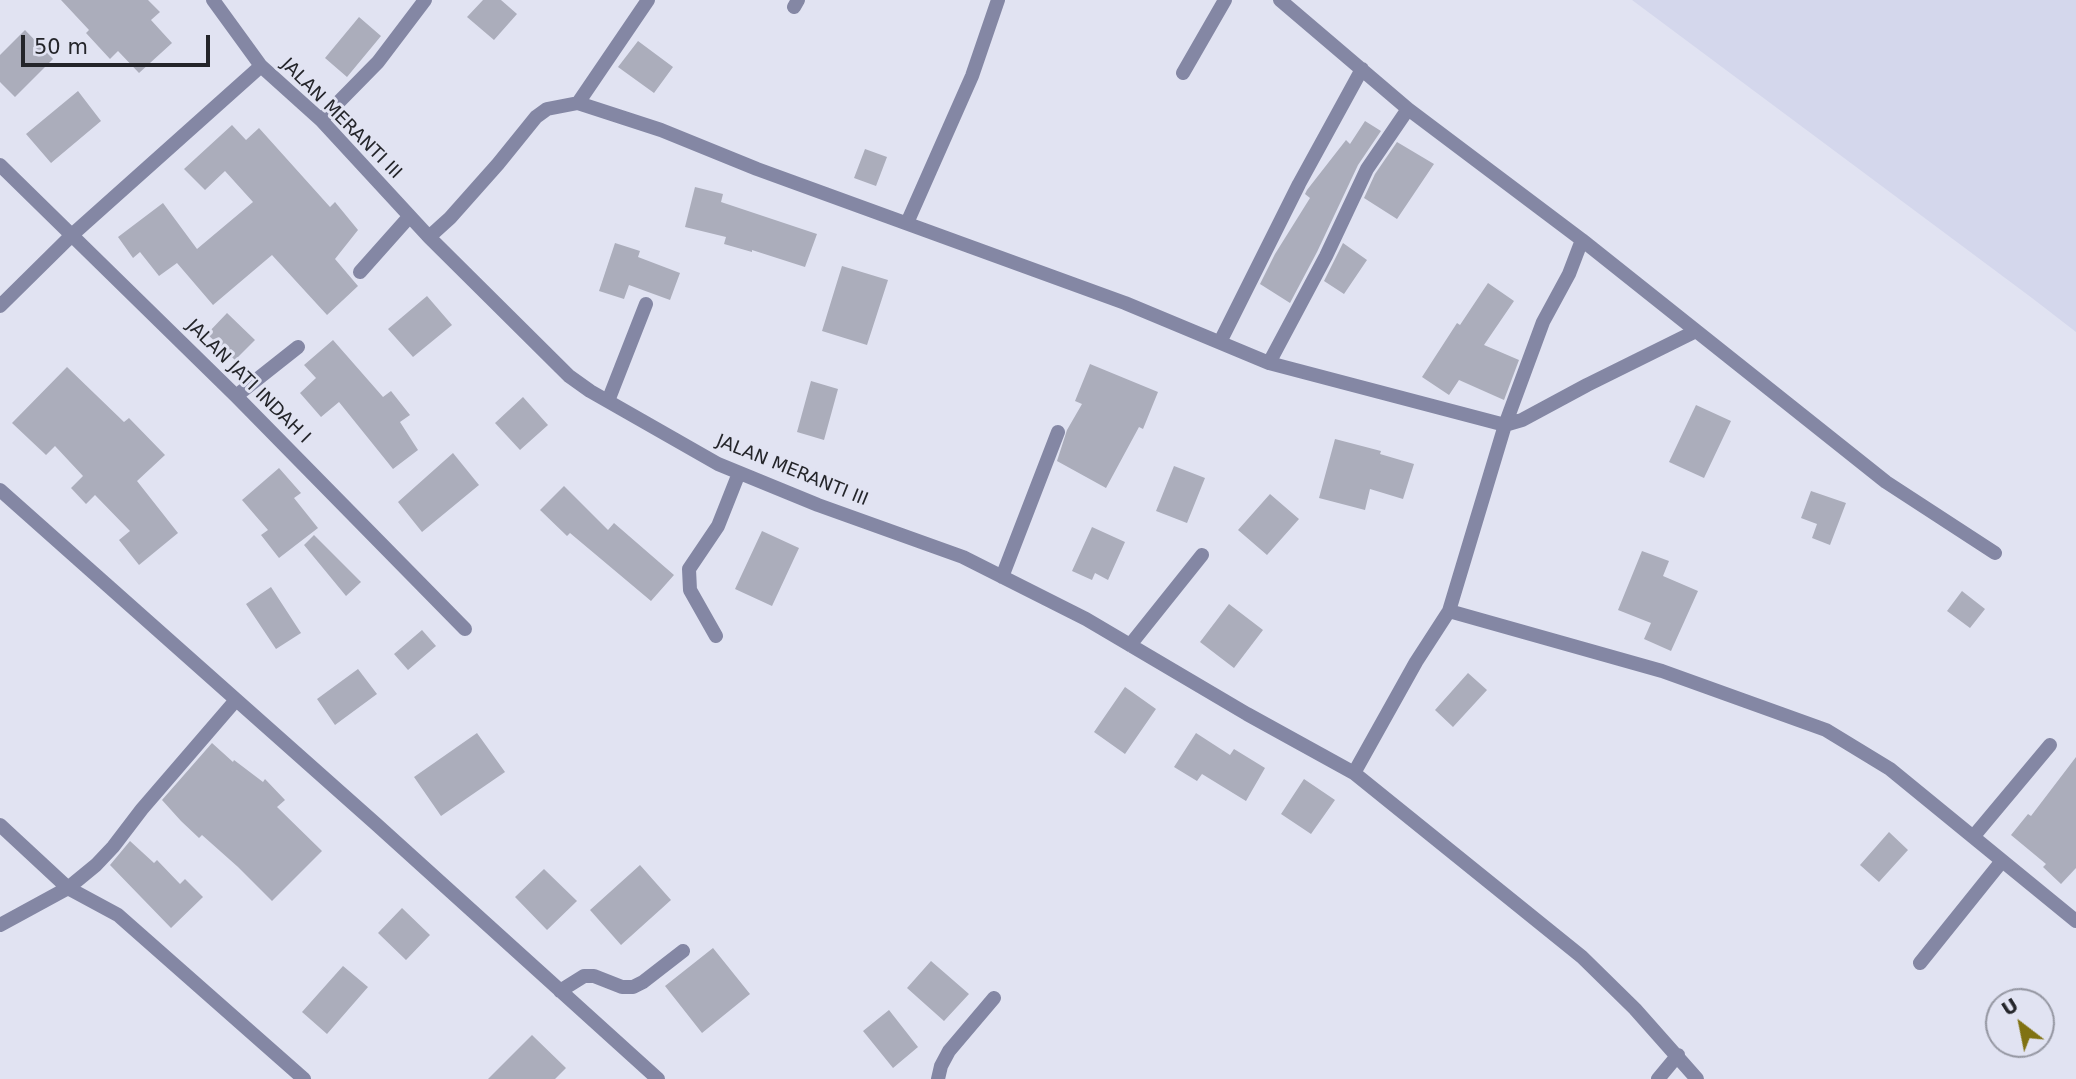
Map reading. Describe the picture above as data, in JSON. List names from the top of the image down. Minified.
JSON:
{"streets":{"street":["JALAN MERANTI III","JALAN JATI INDAH I"]},"scale_bar":"50 m","north":"top left"}
